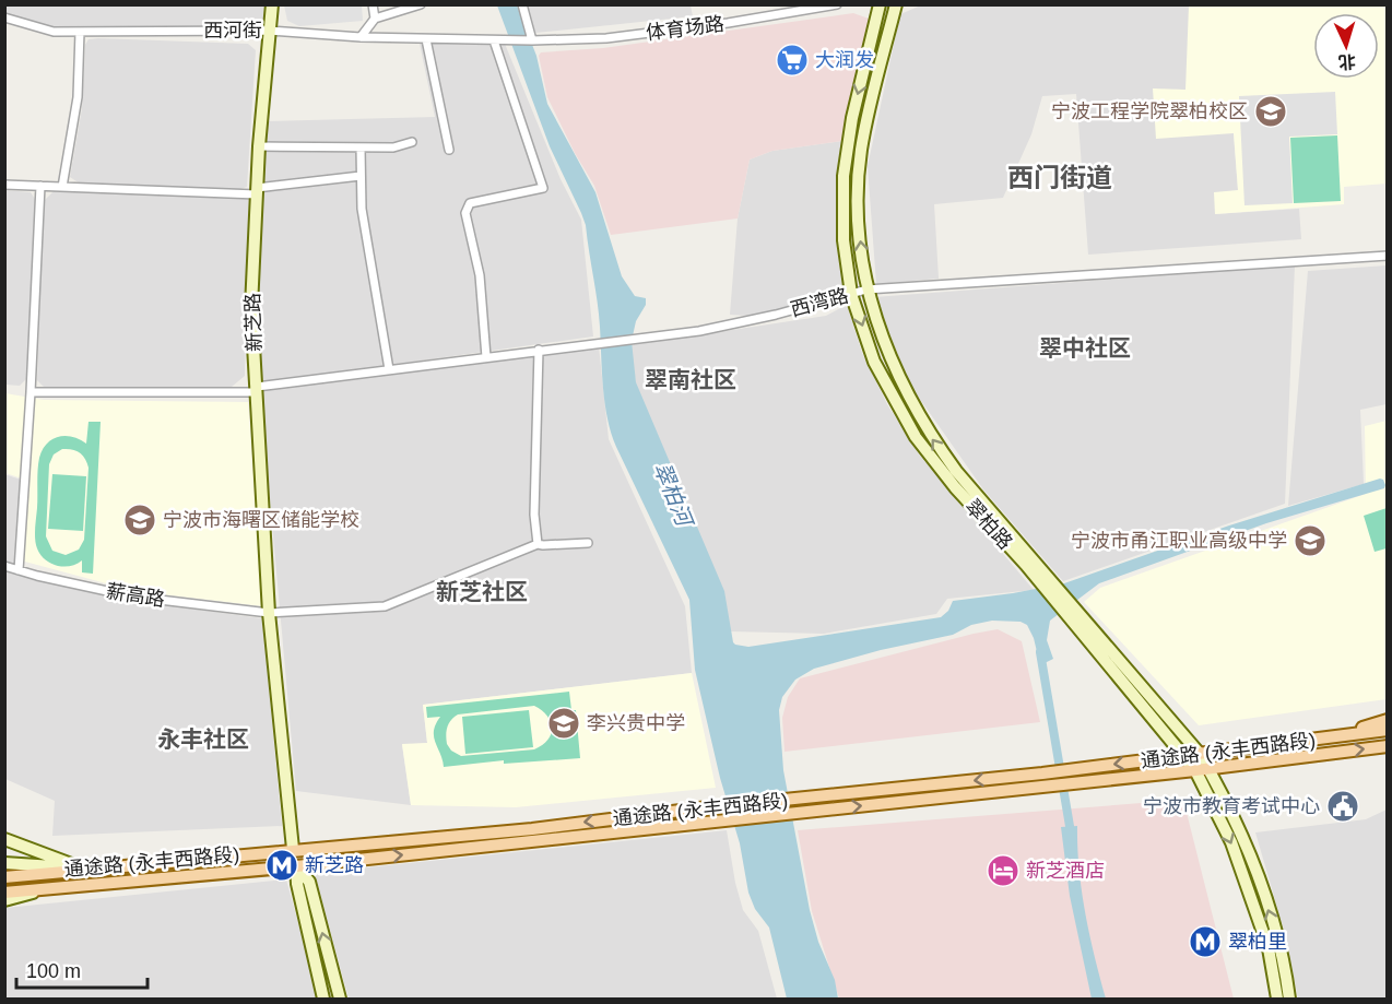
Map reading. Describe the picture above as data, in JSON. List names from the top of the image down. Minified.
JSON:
{"streets":{"main road":["新芝路","翠柏路","通途路 (永丰西路段)"],"street":["体育场路","西河街","西湾路","薪高路"]},"crossings":[["体育场路","西河街"],["西河街","新芝路"],["西湾路","新芝路"],["西湾路","翠柏路"],["新芝路","薪高路"],["新芝路","通途路 (永丰西路段)"],["翠柏路","通途路 (永丰西路段)"]],"districts":["西门街道","翠中社区","翠南社区","新芝社区","永丰社区"],"water":["翠柏河"],"places":{"supermarket":["大润发"],"school or university":["宁波工程学院翠柏校区","宁波市海曙区储能学校","宁波市甬江职业高级中学","李兴贵中学"],"public building":["宁波市教育考试中心"],"metro station":["新芝路","翠柏里"],"hotel":["新芝酒店"]},"scale_bar":"100 m","north":"bottom"}
